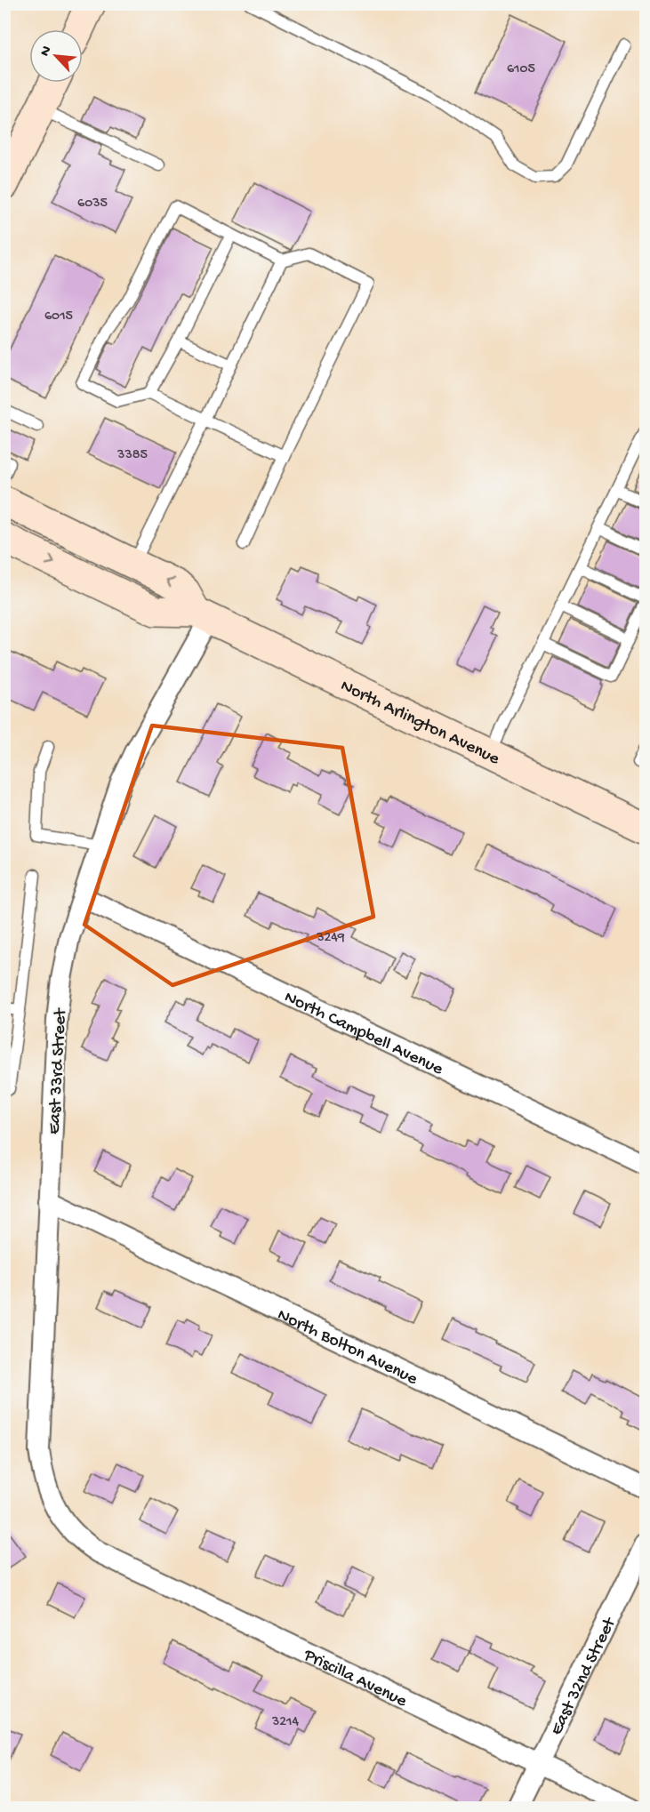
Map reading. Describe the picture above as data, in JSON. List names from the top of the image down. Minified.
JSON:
{"streets":{"main road":["North Arlington Avenue"],"street":["North Campbell Avenue","East 33rd Street","North Bolton Avenue","East 32nd Street","Priscilla Avenue"]},"crossings":[["North Arlington Avenue","East 33rd Street"],["North Campbell Avenue","East 33rd Street"],["East 33rd Street","North Bolton Avenue"],["East 33rd Street","Priscilla Avenue"],["East 32nd Street","Priscilla Avenue"]],"house_numbers":["6105","6035","6015","3385","3249","3214"],"north":"top left"}
